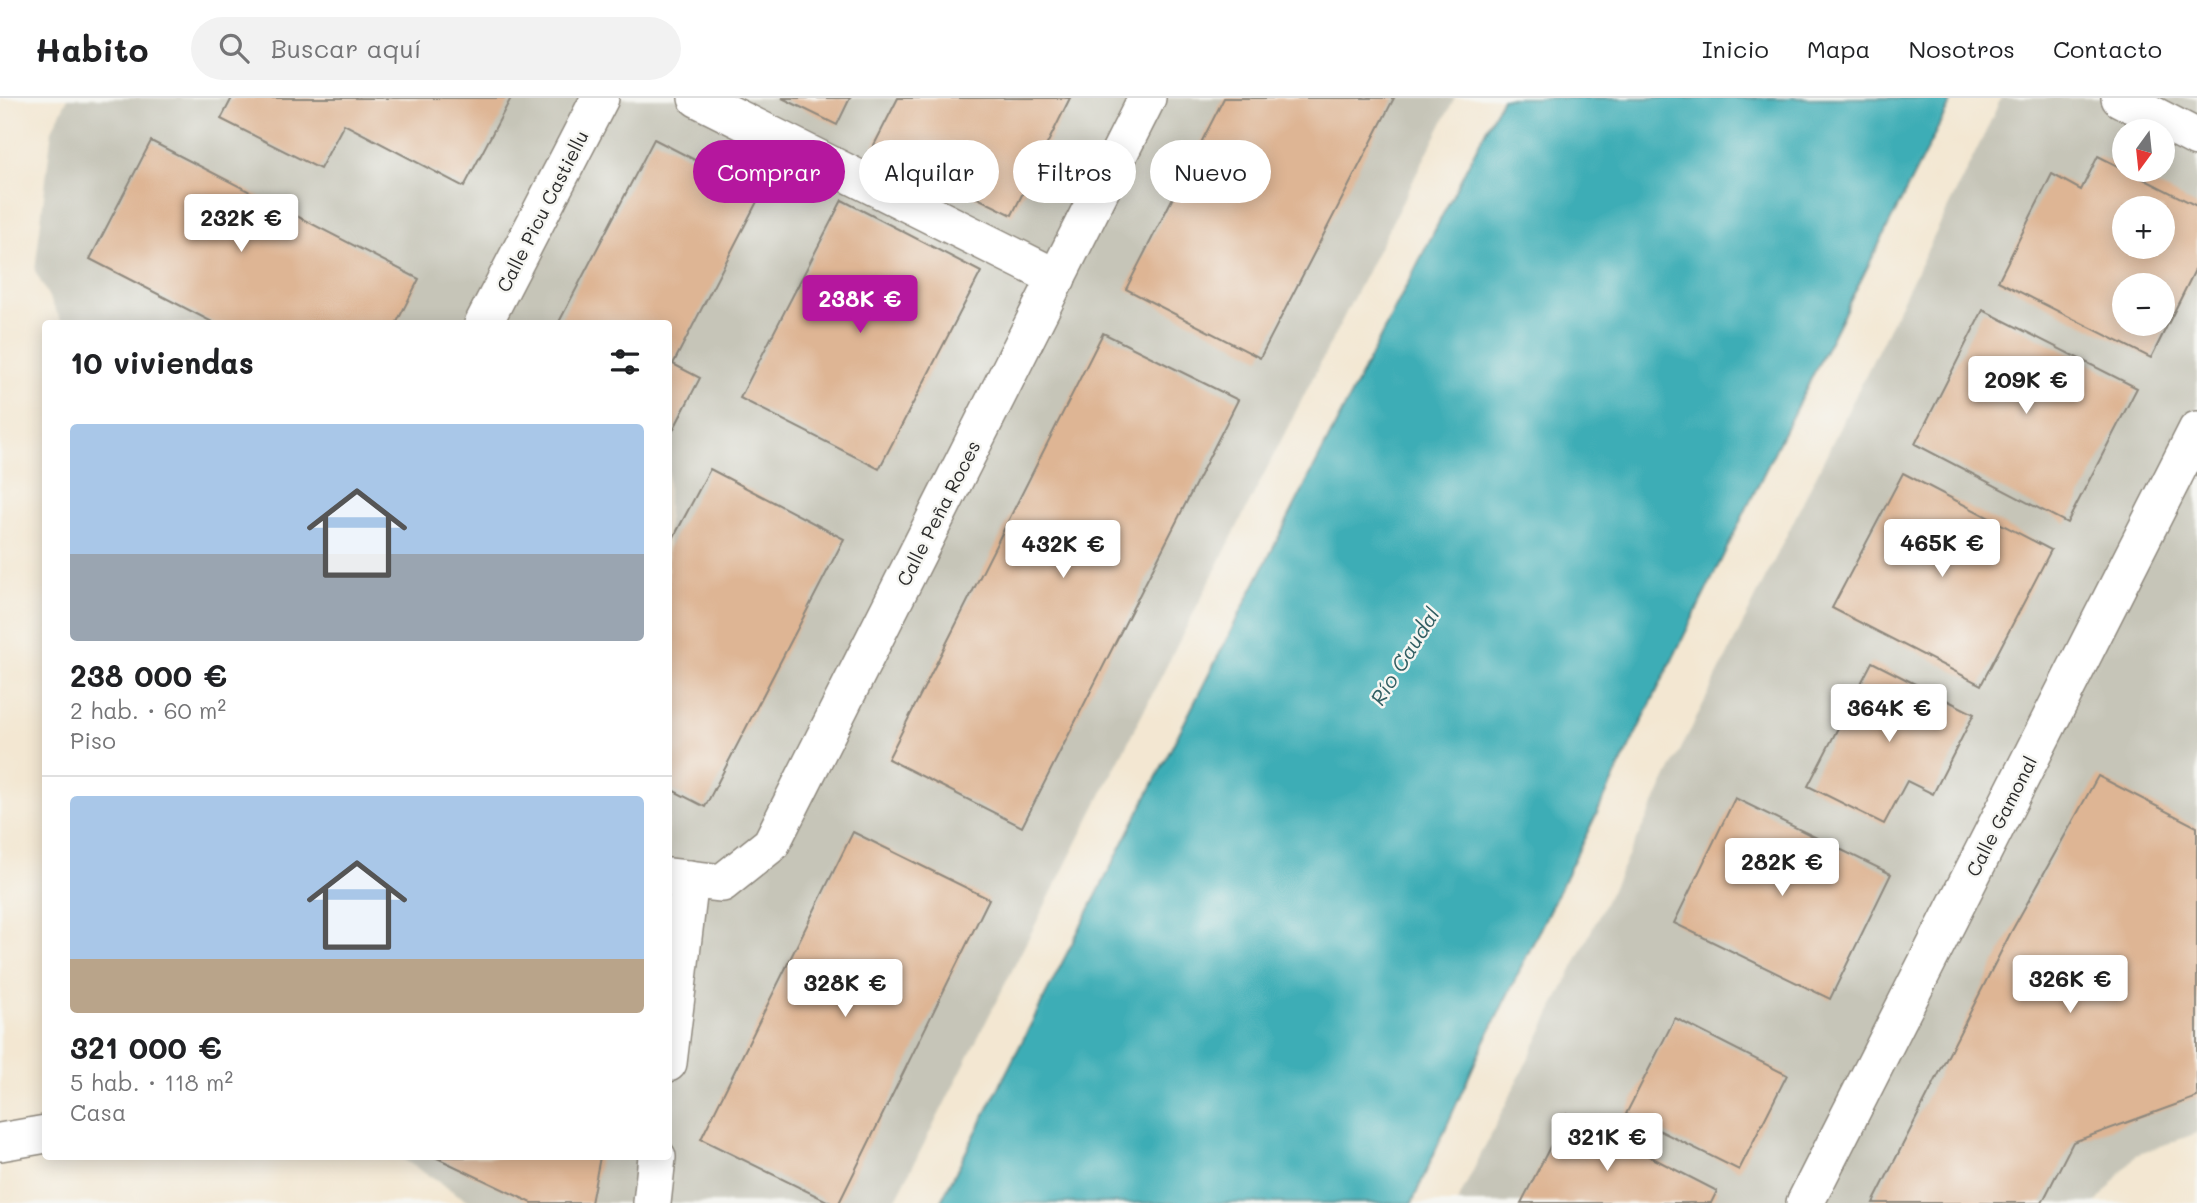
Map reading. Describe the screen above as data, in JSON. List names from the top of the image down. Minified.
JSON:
{"streets":{"street":["Calle Picu Castiellu","Calle Peña Roces","Calle Gamonal"]},"water":["Río Caudal"],"north":"bottom","page":{"header":"Habito","search":"Buscar aquí","nav":["Inicio","Mapa","Nosotros","Contacto"],"map_buttons":["+","−"],"chip":["Comprar","Alquilar","Filtros","Nuevo"],"price":["232K €","238K €","209K €","465K €","432K €","364K €","282K €","326K €","328K €","321K €"],"heading":"10 viviendas","list":[{"name":"238 000 €","note":"2 hab. · 60 m² · Piso"},{"name":"321 000 €","note":"5 hab. · 118 m² · Casa"}]}}
